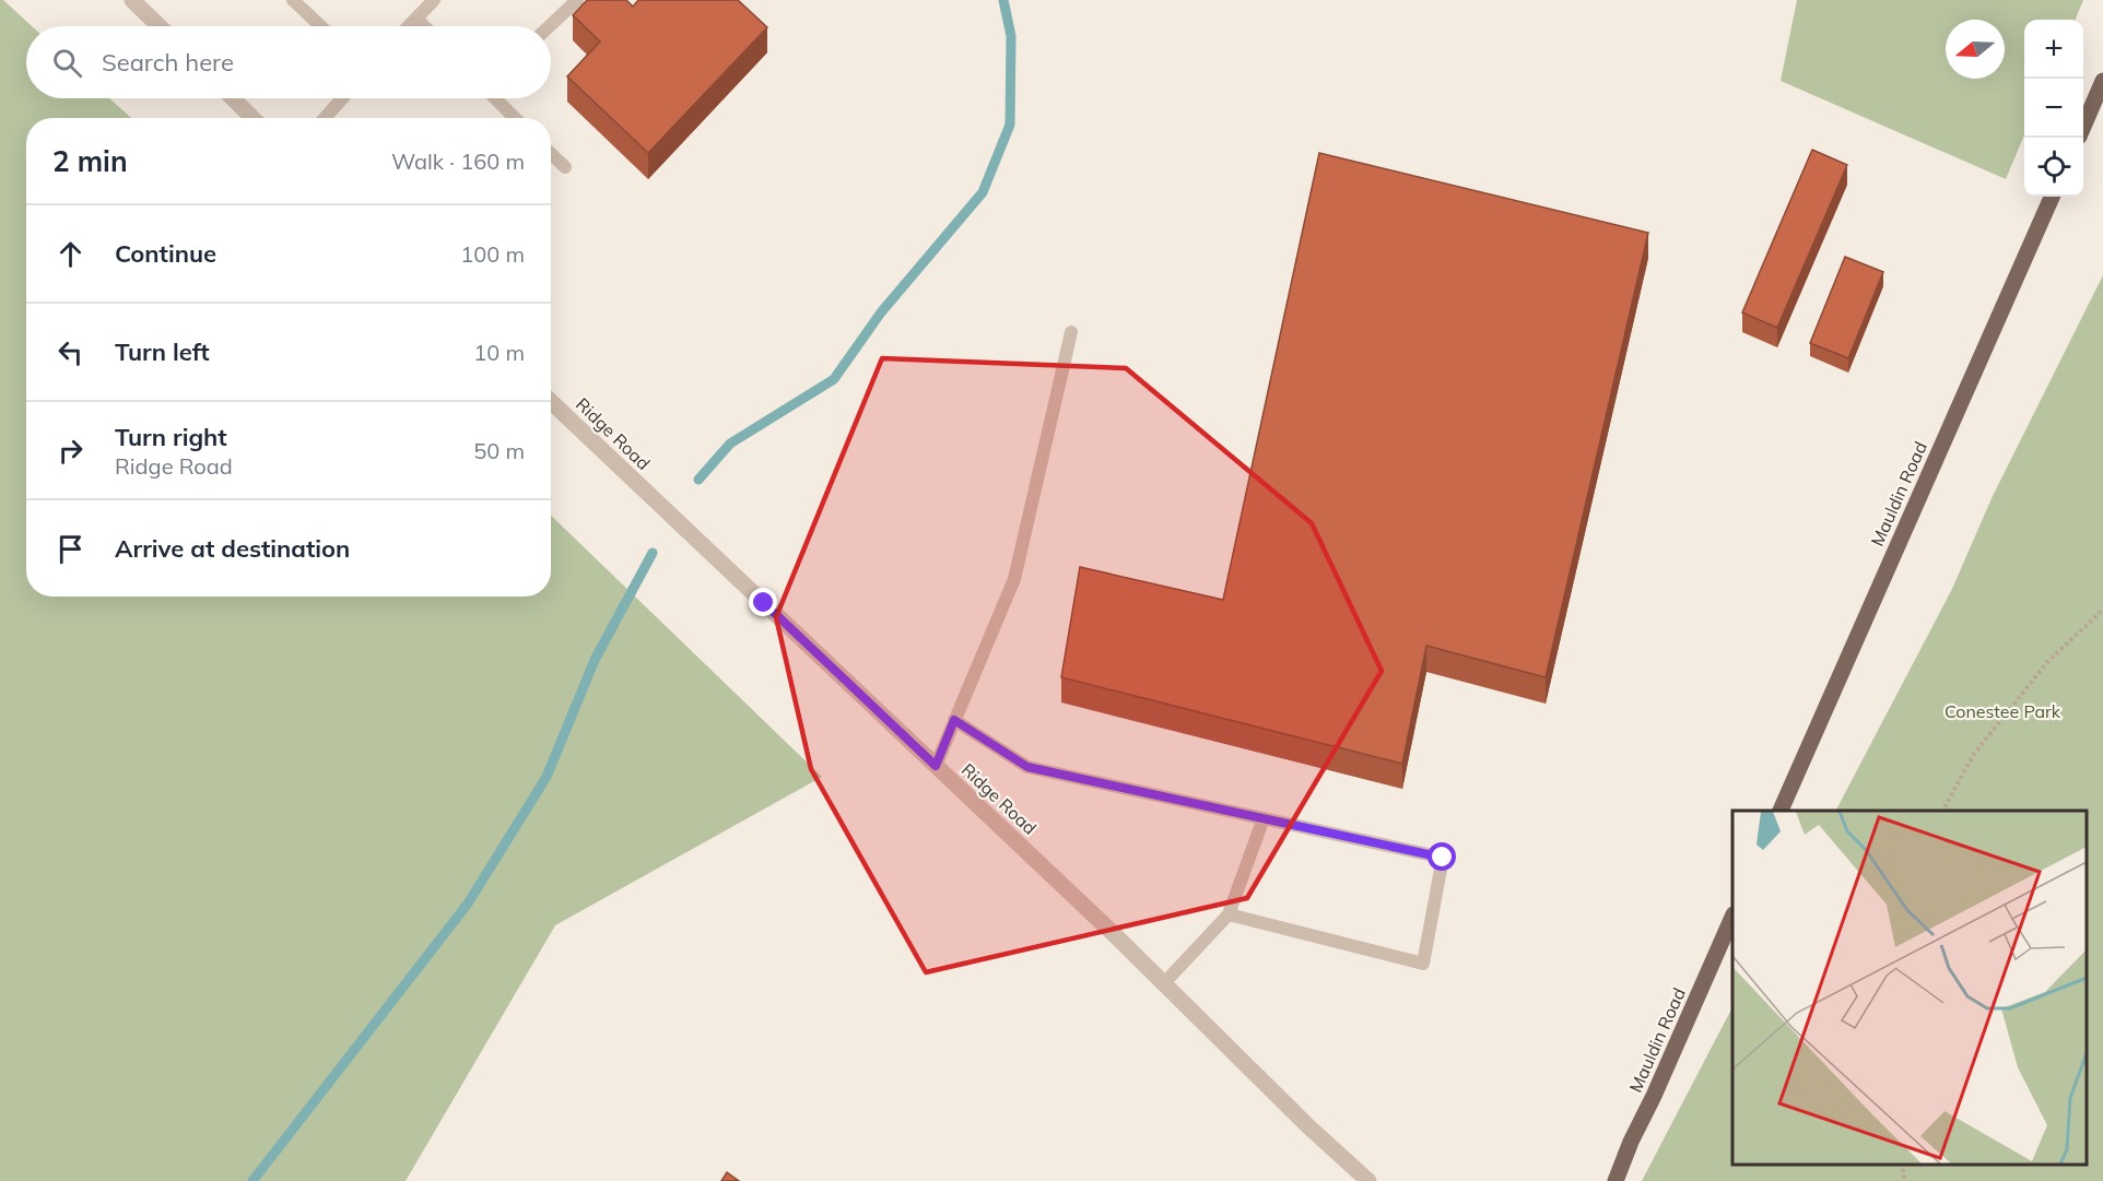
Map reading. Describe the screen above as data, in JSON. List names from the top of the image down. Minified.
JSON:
{"streets":{"main road":["Mauldin Road"],"street":["Ridge Road"]},"parks":["Conestee Park"],"north":"left","page":{"map_buttons":["+","−"],"search":"Search here","heading":["2 min","Walk · 160 m"],"list":[["Continue","100 m"],["Turn left","10 m"],["Turn right","Ridge Road","50 m"],"Arrive at destination"]}}
